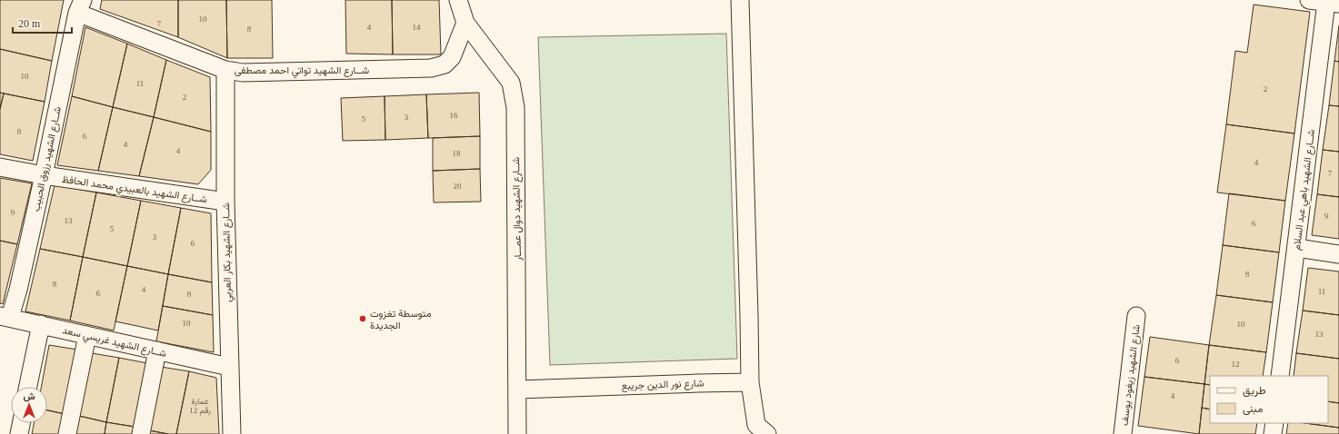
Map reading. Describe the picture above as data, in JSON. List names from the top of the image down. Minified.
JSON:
{"streets":{"street":["شــارع الشهيد تواتي احمد مصطفى","شــارع الشهيد رزوق الحبيب","شــارع الشهيد بالعبيدي محمد الحافظ","شــارع الشهيد باهي عبد السلام","شــارع الشهيد دوال عمـــار","شــارع الشهيد بكار العربي","شــارع الشهيد غريسي سعد","شارع الشهيد زيغود يوسف","شارع نور الدين جريبع"]},"crossings":[["شــارع الشهيد تواتي احمد مصطفى","شــارع الشهيد رزوق الحبيب"],["شــارع الشهيد تواتي احمد مصطفى","شــارع الشهيد دوال عمـــار"],["شــارع الشهيد تواتي احمد مصطفى","شــارع الشهيد بكار العربي"],["شــارع الشهيد رزوق الحبيب","شــارع الشهيد بالعبيدي محمد الحافظ"],["شــارع الشهيد رزوق الحبيب","شــارع الشهيد غريسي سعد"],["شــارع الشهيد بالعبيدي محمد الحافظ","شــارع الشهيد بكار العربي"],["شــارع الشهيد دوال عمـــار","شارع نور الدين جريبع"],["شــارع الشهيد بكار العربي","شــارع الشهيد غريسي سعد"]],"places":["متوسطة تغزوت الجديدة"],"house_numbers":["10","7","4","14","8","10","11","2","2","16","3","5","8","6","4","4","18","4","7","20","9","9","13","6","5","3","6","8","8","4","11","6","8","10","10","13","6","12","4","عمارة رقم 12"],"legend":["طريق","مبنى"],"scale_bar":"20 m","north":"top"}
